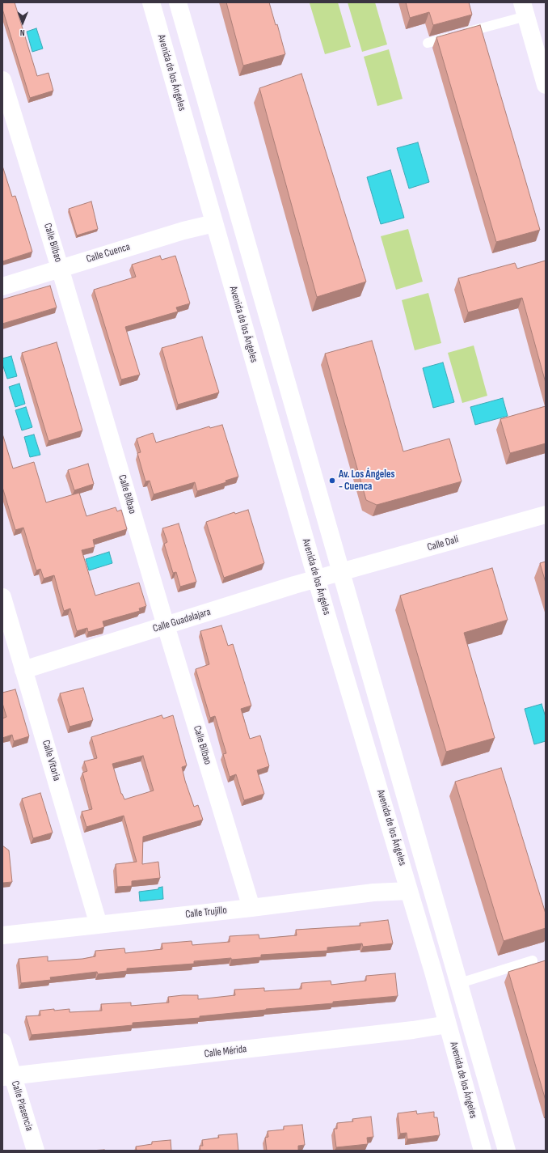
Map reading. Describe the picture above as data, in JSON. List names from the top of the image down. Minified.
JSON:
{"streets":{"street":["Avenida de los Ángeles","Calle Bilbao","Calle Cuenca","Calle Dalí","Calle Guadalajara","Calle Vitoria","Calle Trujillo","Calle Mérida","Calle Plasencia"]},"crossings":[["Avenida de los Ángeles","Calle Cuenca"],["Avenida de los Ángeles","Calle Guadalajara"],["Avenida de los Ángeles","Calle Trujillo"],["Avenida de los Ángeles","Calle Mérida"],["Calle Bilbao","Calle Cuenca"],["Calle Bilbao","Calle Guadalajara"],["Calle Bilbao","Calle Trujillo"],["Calle Dalí","Calle Guadalajara"],["Calle Guadalajara","Calle Vitoria"],["Calle Vitoria","Calle Trujillo"],["Calle Mérida","Calle Plasencia"]],"places":["Av. Los Ángeles - Cuenca"],"north":"bottom"}
